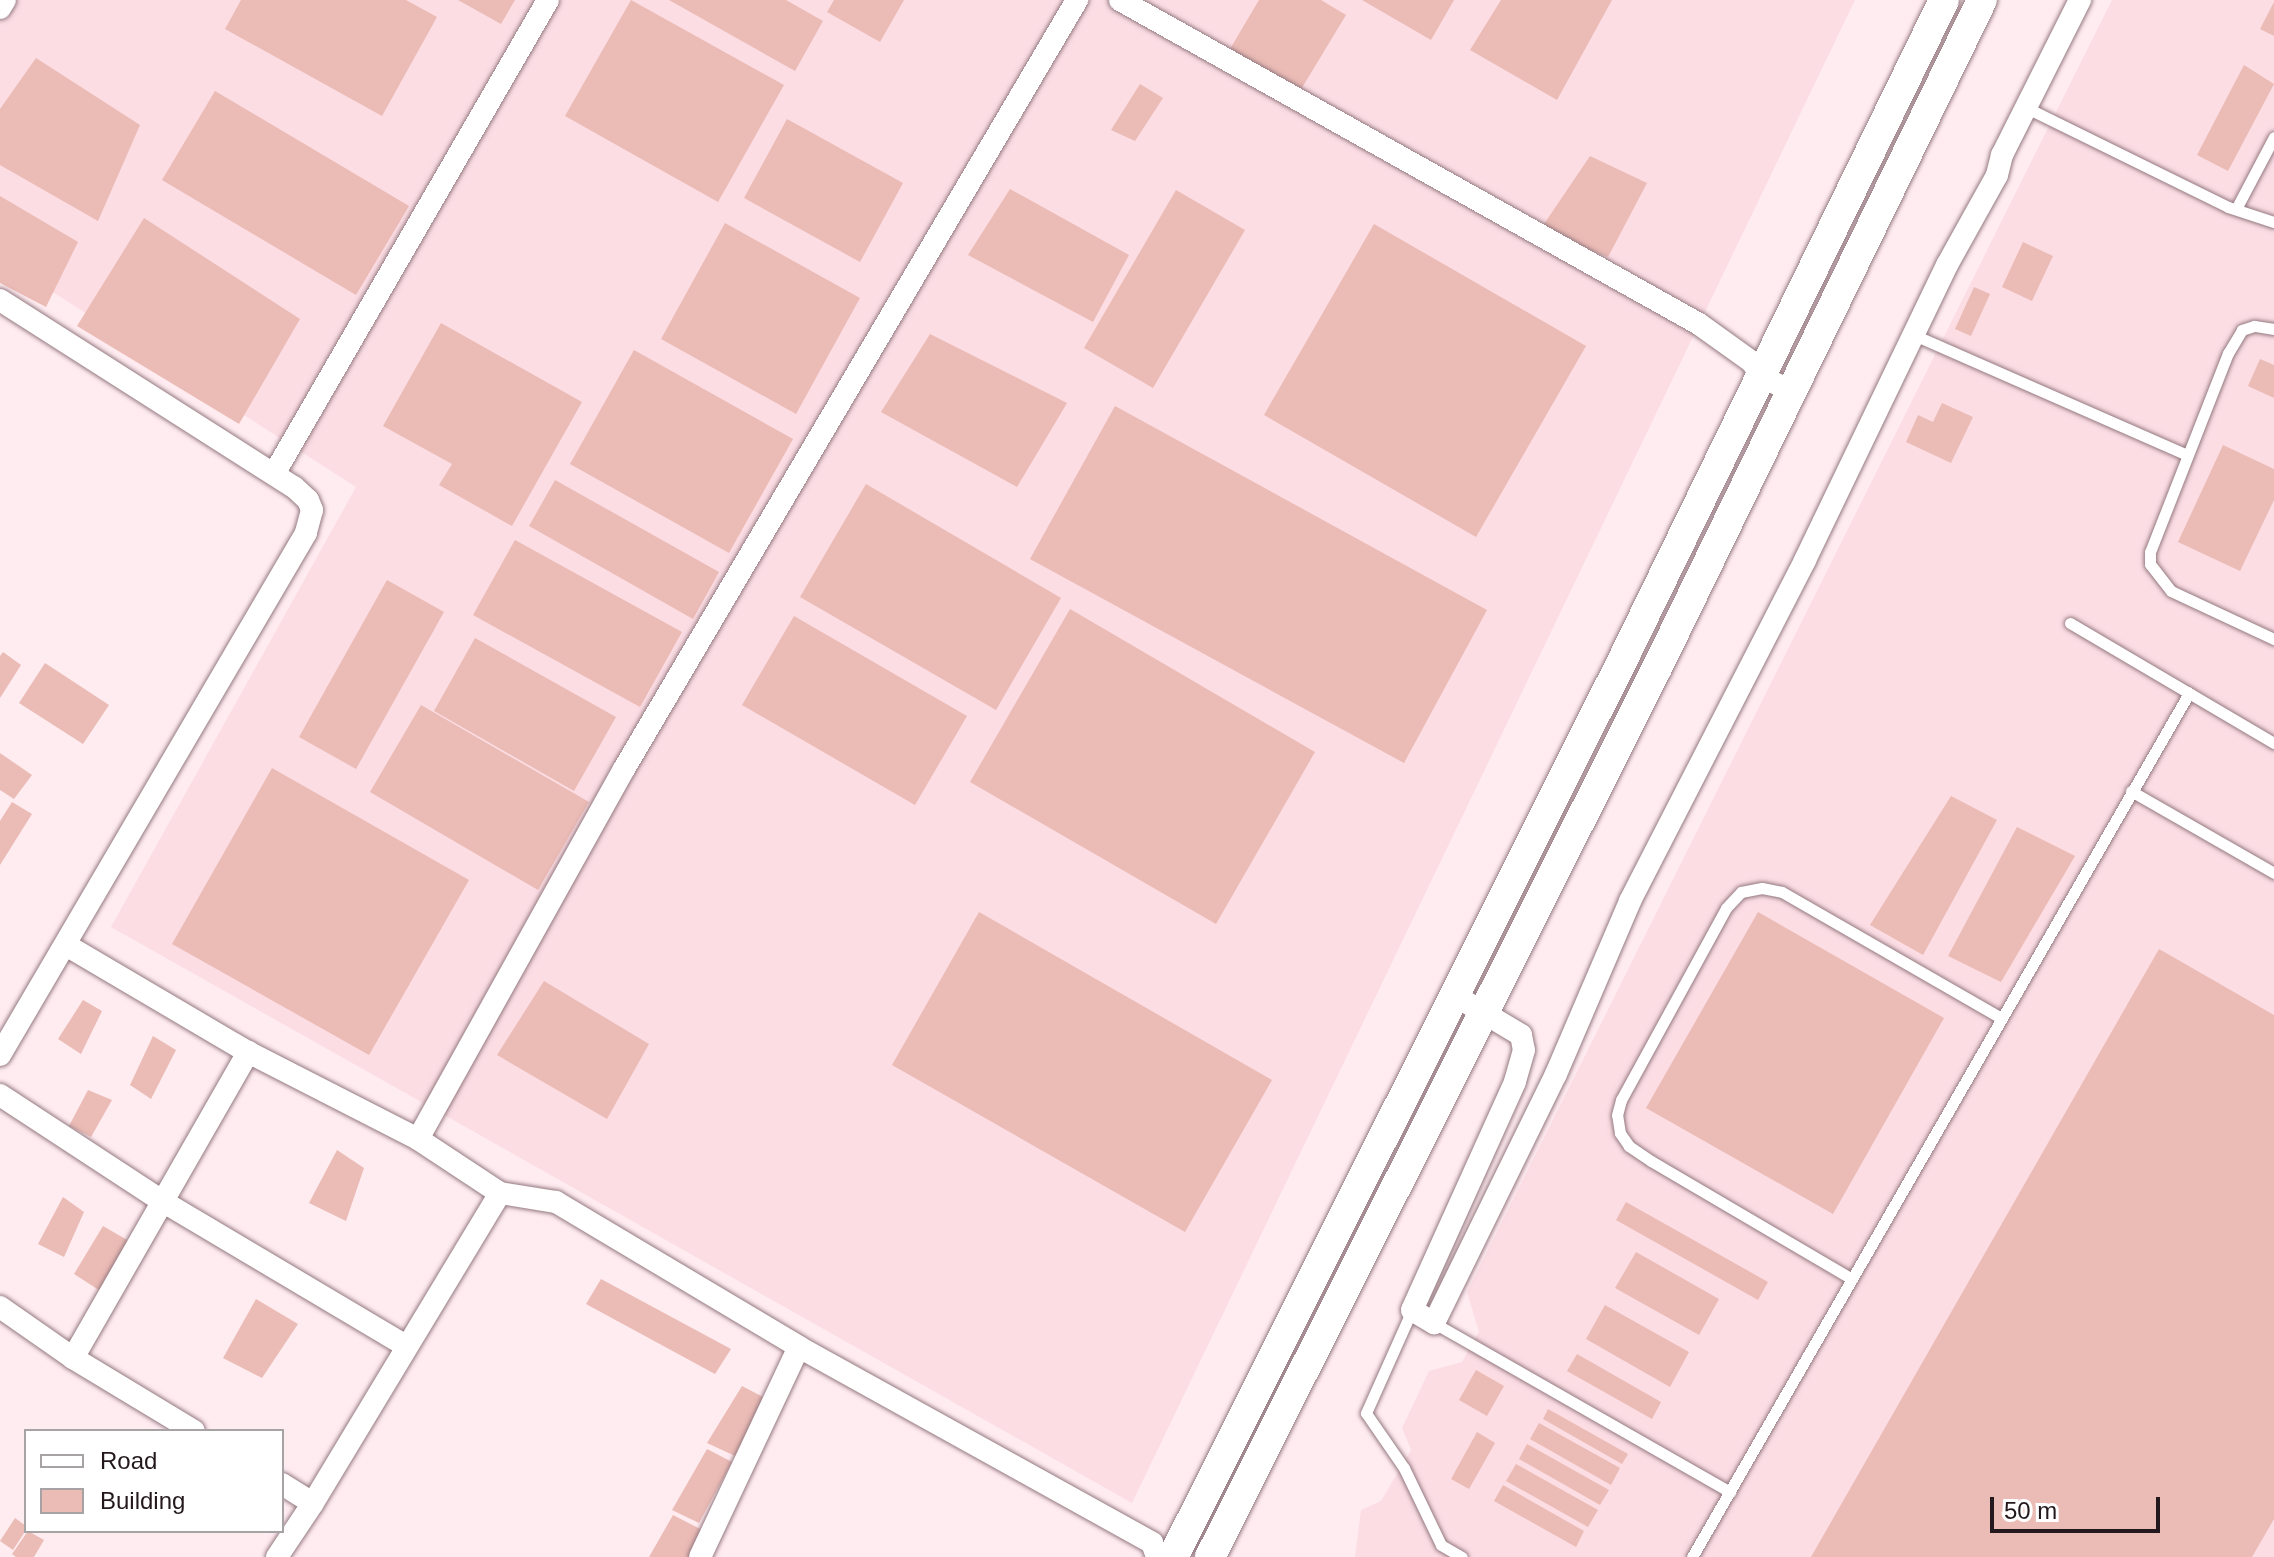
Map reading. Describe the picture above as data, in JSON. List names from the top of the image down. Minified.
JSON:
{"legend":["Road","Building"],"scale_bar":"50 m"}
